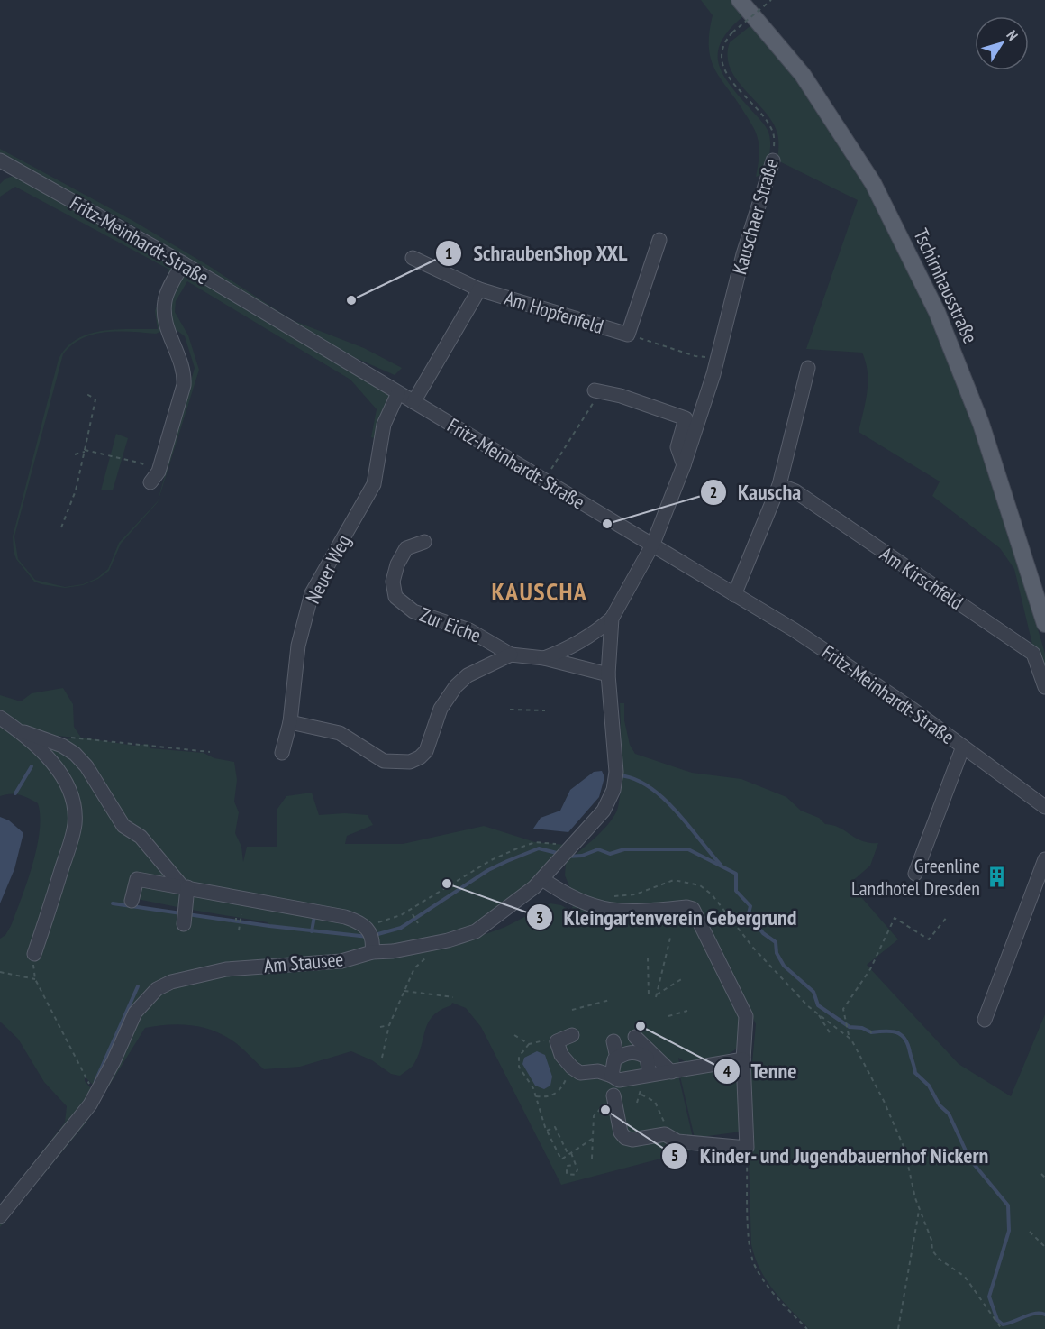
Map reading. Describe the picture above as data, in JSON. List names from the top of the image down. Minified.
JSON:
{"streets":{"main road":["Tschirnhausstraße"],"street":["Kauschaer Straße","Fritz-Meinhardt-Straße","Am Hopfenfeld","Neuer Weg","Am Kirschfeld","Zur Eiche","Am Stausee"]},"crossings":[["Kauschaer Straße","Fritz-Meinhardt-Straße"],["Kauschaer Straße","Zur Eiche"],["Fritz-Meinhardt-Straße","Am Hopfenfeld"],["Fritz-Meinhardt-Straße","Neuer Weg"],["Fritz-Meinhardt-Straße","Zur Eiche"],["Neuer Weg","Zur Eiche"],["Zur Eiche","Am Stausee"]],"districts":["KAUSCHA"],"places":{"other":["SchraubenShop XXL","Kauscha","Kleingartenverein Gebergrund","Tenne","Kinder- und Jugendbauernhof Nickern"],"building":["Greenline Landhotel Dresden"]},"north":"top right"}
